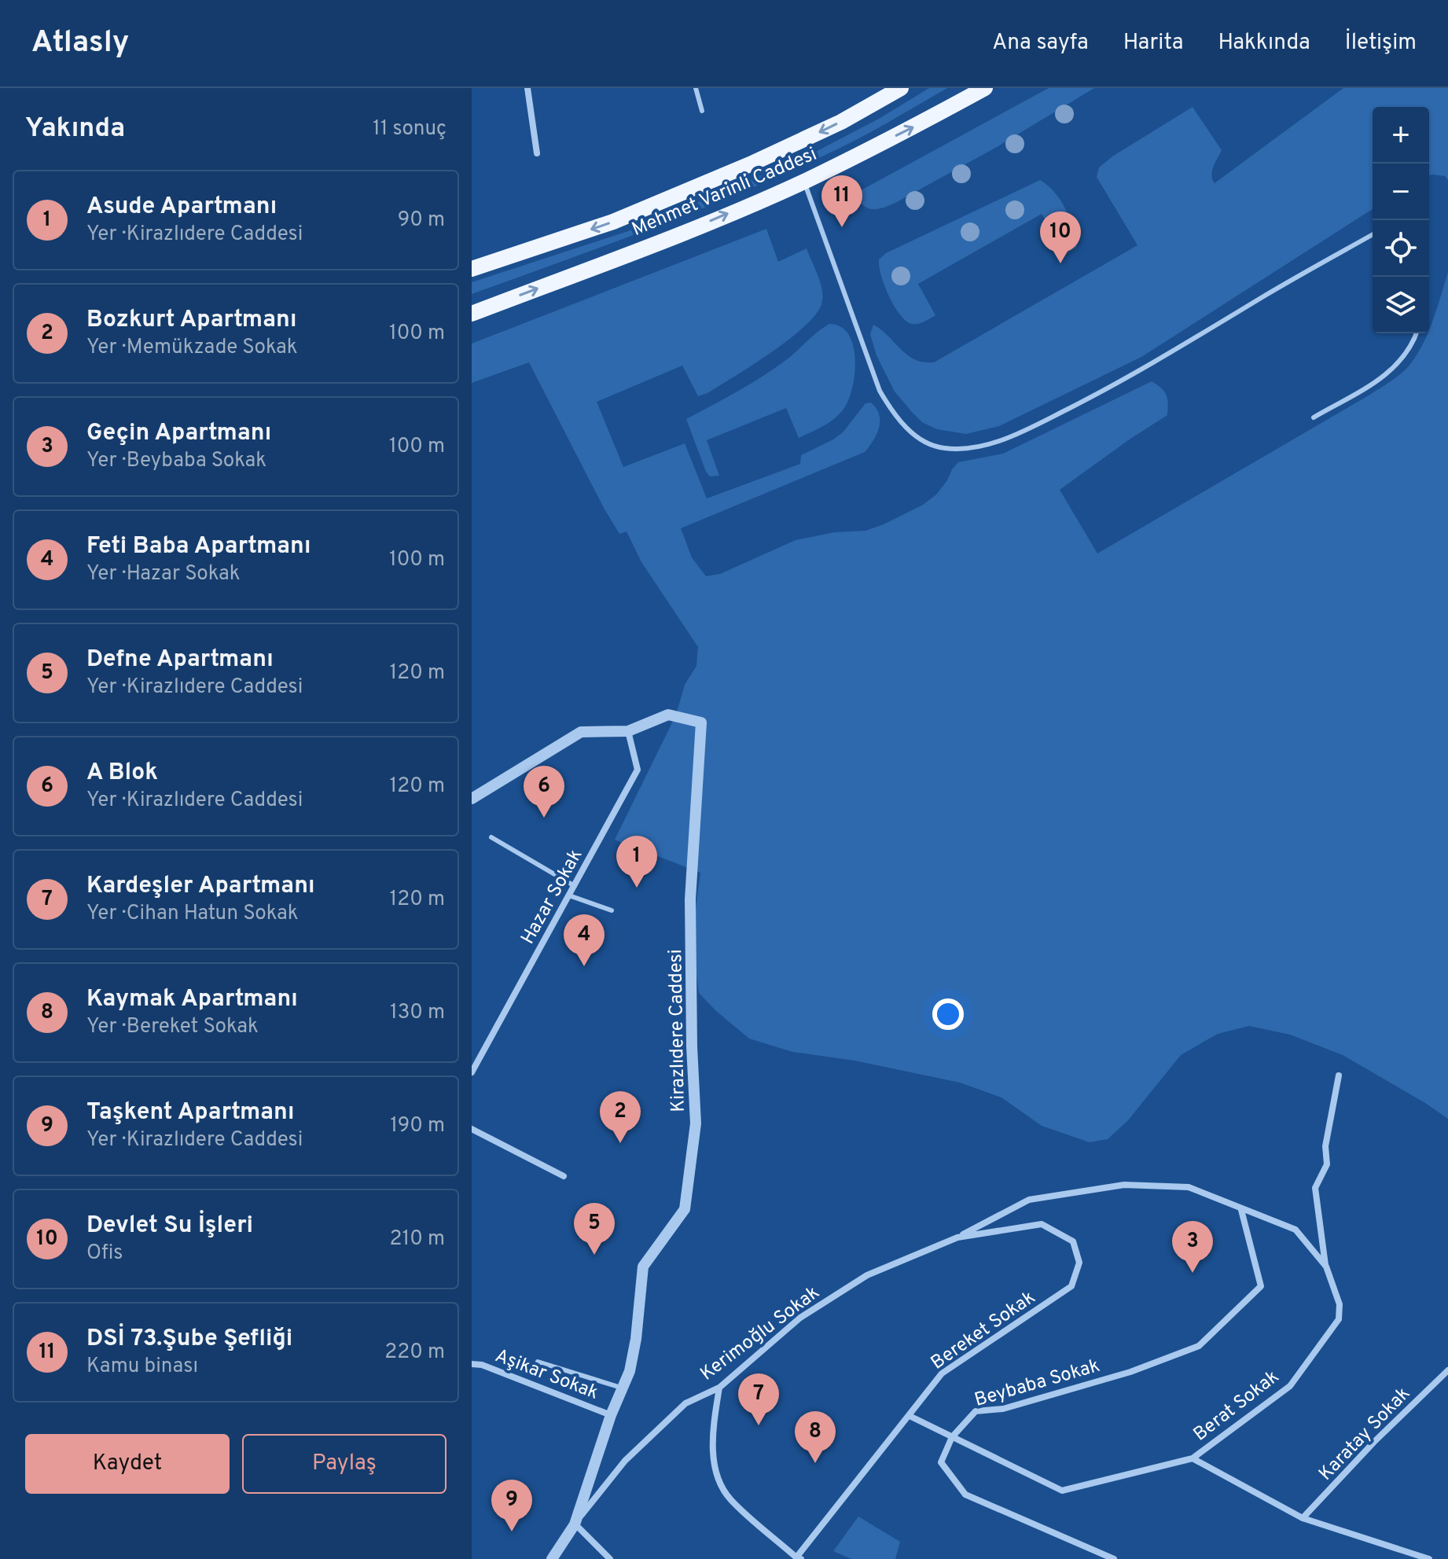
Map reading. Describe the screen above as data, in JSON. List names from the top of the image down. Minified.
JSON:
{"streets":{"main road":["Mehmet Varinli Caddesi"],"street":["Hazar Sokak","Kirazlıdere Caddesi","Bereket Sokak","Kerimoğlu Sokak","Aşikar Sokak","Beybaba Sokak","Berat Sokak","Karatay Sokak"]},"crossings":[["Hazar Sokak","Kirazlıdere Caddesi"],["Kirazlıdere Caddesi","Kerimoğlu Sokak"],["Kirazlıdere Caddesi","Aşikar Sokak"],["Bereket Sokak","Kerimoğlu Sokak"],["Bereket Sokak","Berat Sokak"],["Kerimoğlu Sokak","Berat Sokak"],["Beybaba Sokak","Berat Sokak"]],"page":{"header":"Atlasly","nav":["Ana sayfa","Harita","Hakkında","İletişim"],"heading":["Yakında","11 sonuç"],"map_buttons":["+","−"],"list":[{"mark":"1","name":"Asude Apartmanı","note":"Yer · Kirazlıdere Caddesi","value":"90 m"},{"mark":"2","name":"Bozkurt Apartmanı","note":"Yer · Memükzade Sokak","value":"100 m"},{"mark":"3","name":"Geçin Apartmanı","note":"Yer · Beybaba Sokak","value":"100 m"},{"mark":"4","name":"Feti Baba Apartmanı","note":"Yer · Hazar Sokak","value":"100 m"},{"mark":"5","name":"Defne Apartmanı","note":"Yer · Kirazlıdere Caddesi","value":"120 m"},{"mark":"6","name":"A Blok","note":"Yer · Kirazlıdere Caddesi","value":"120 m"},{"mark":"7","name":"Kardeşler Apartmanı","note":"Yer · Cihan Hatun Sokak","value":"120 m"},{"mark":"8","name":"Kaymak Apartmanı","note":"Yer · Bereket Sokak","value":"130 m"},{"mark":"9","name":"Taşkent Apartmanı","note":"Yer · Kirazlıdere Caddesi","value":"190 m"},{"mark":"10","name":"Devlet Su İşleri","note":"Ofis","value":"210 m"},{"mark":"11","name":"DSİ 73.Şube Şefliği","note":"Kamu binası","value":"220 m"}],"pins":["11","10","6","1","4","2","5","3","7","8","9"],"buttons":["Kaydet","Paylaş"]}}
